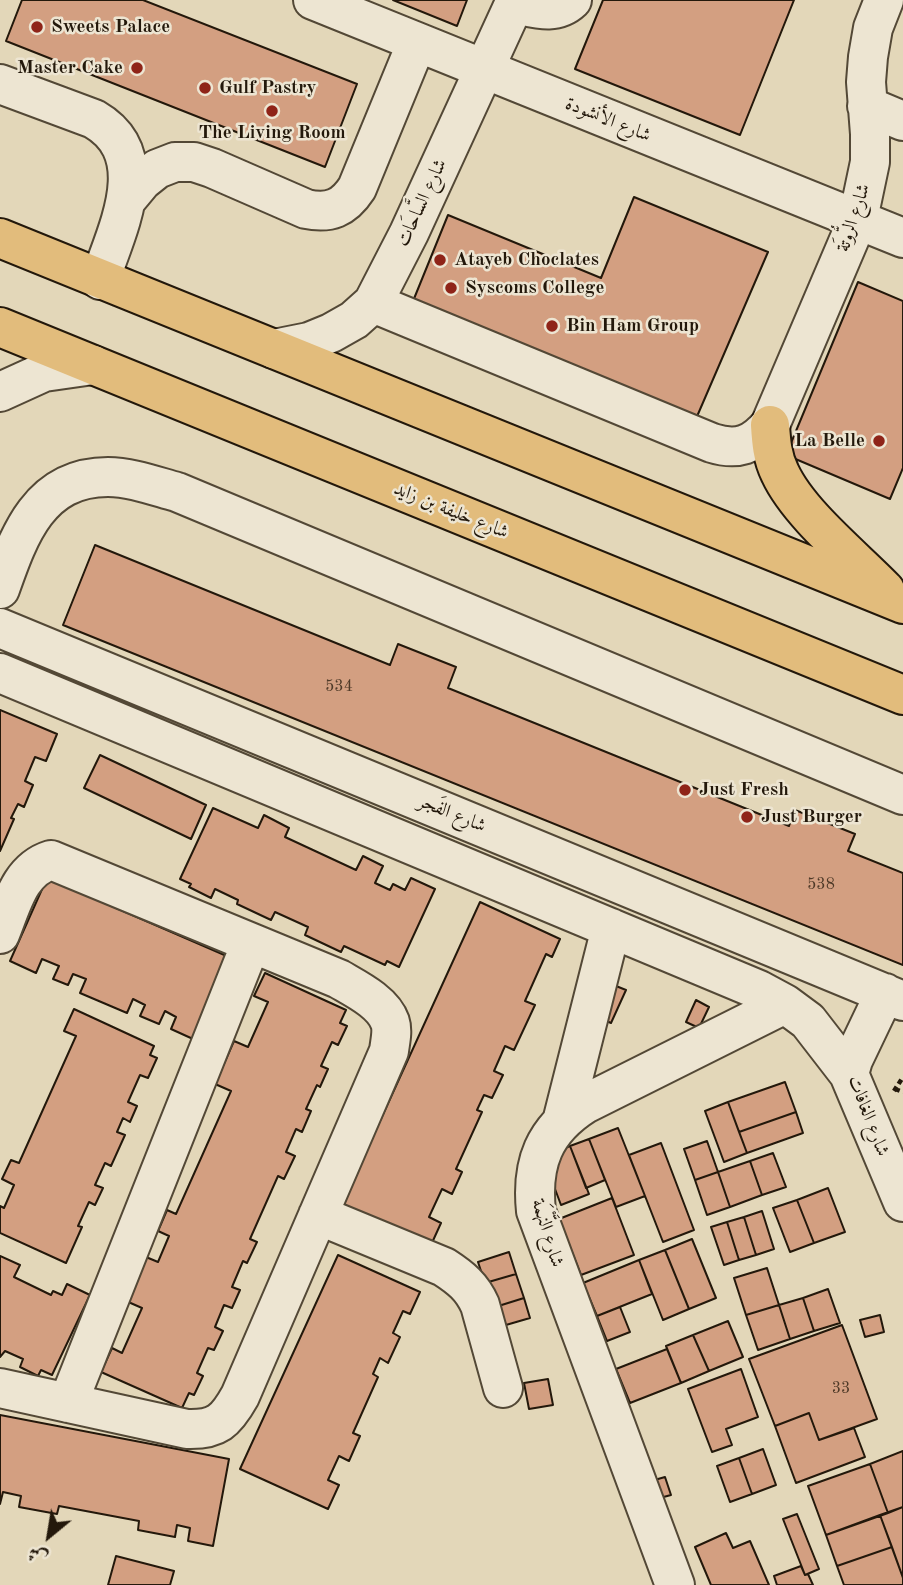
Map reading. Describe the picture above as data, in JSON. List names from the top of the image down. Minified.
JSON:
{"streets":{"highway":["شارع خليفة بن زايد"],"street":["شارع الأنشودة","شارع السَّاحَات","شارع الرُّوتَة","شارع الفَجر","شارع الغافات","شارع النَّهْمَة"]},"crossings":[["شارع الأنشودة","شارع السَّاحَات"],["شارع الأنشودة","شارع الرُّوتَة"],["شارع الفَجر","شارع الغافات"]],"places":["Sweets Palace","Master Cake","Gulf Pastry","The Living Room","Atayeb Choclates","Syscoms College","Bin Ham Group","La Belle","Just Fresh","Just Burger"],"house_numbers":["534","538","33"],"north":"bottom left"}
